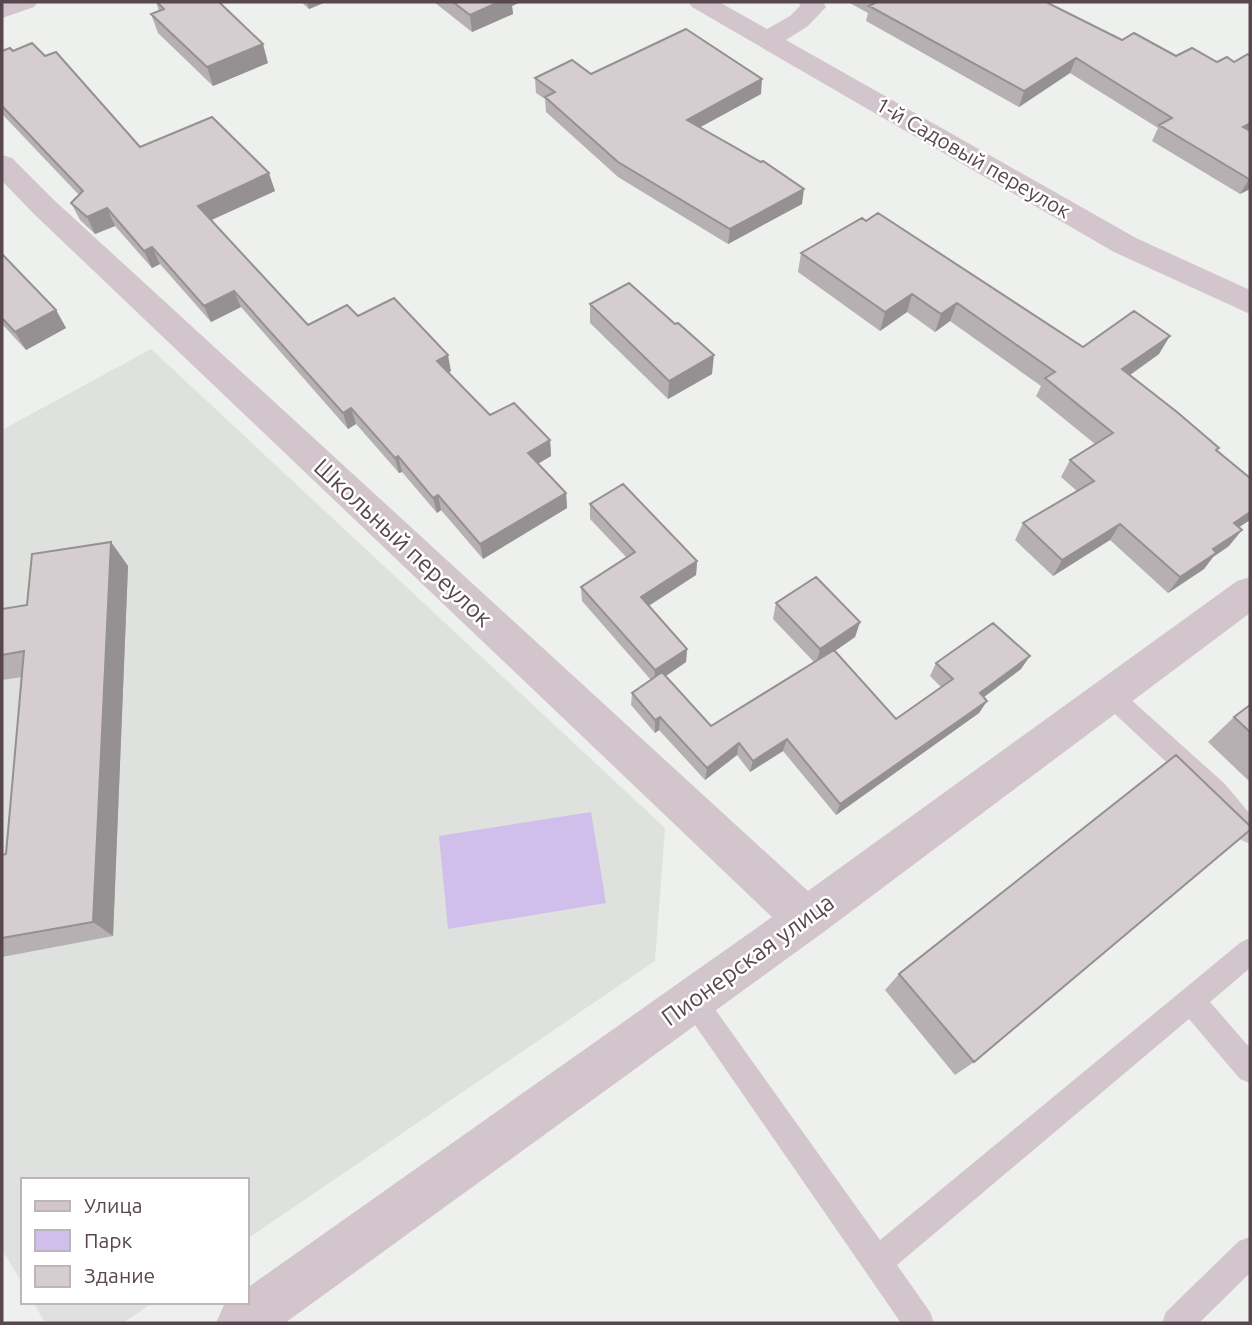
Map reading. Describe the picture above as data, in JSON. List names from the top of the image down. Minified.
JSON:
{"streets":{"street":["1-й Садовый переулок","Школьный переулок","Пионерская улица"]},"crossings":[["Школьный переулок","Пионерская улица"]],"legend":["Улица","Парк","Здание"]}
